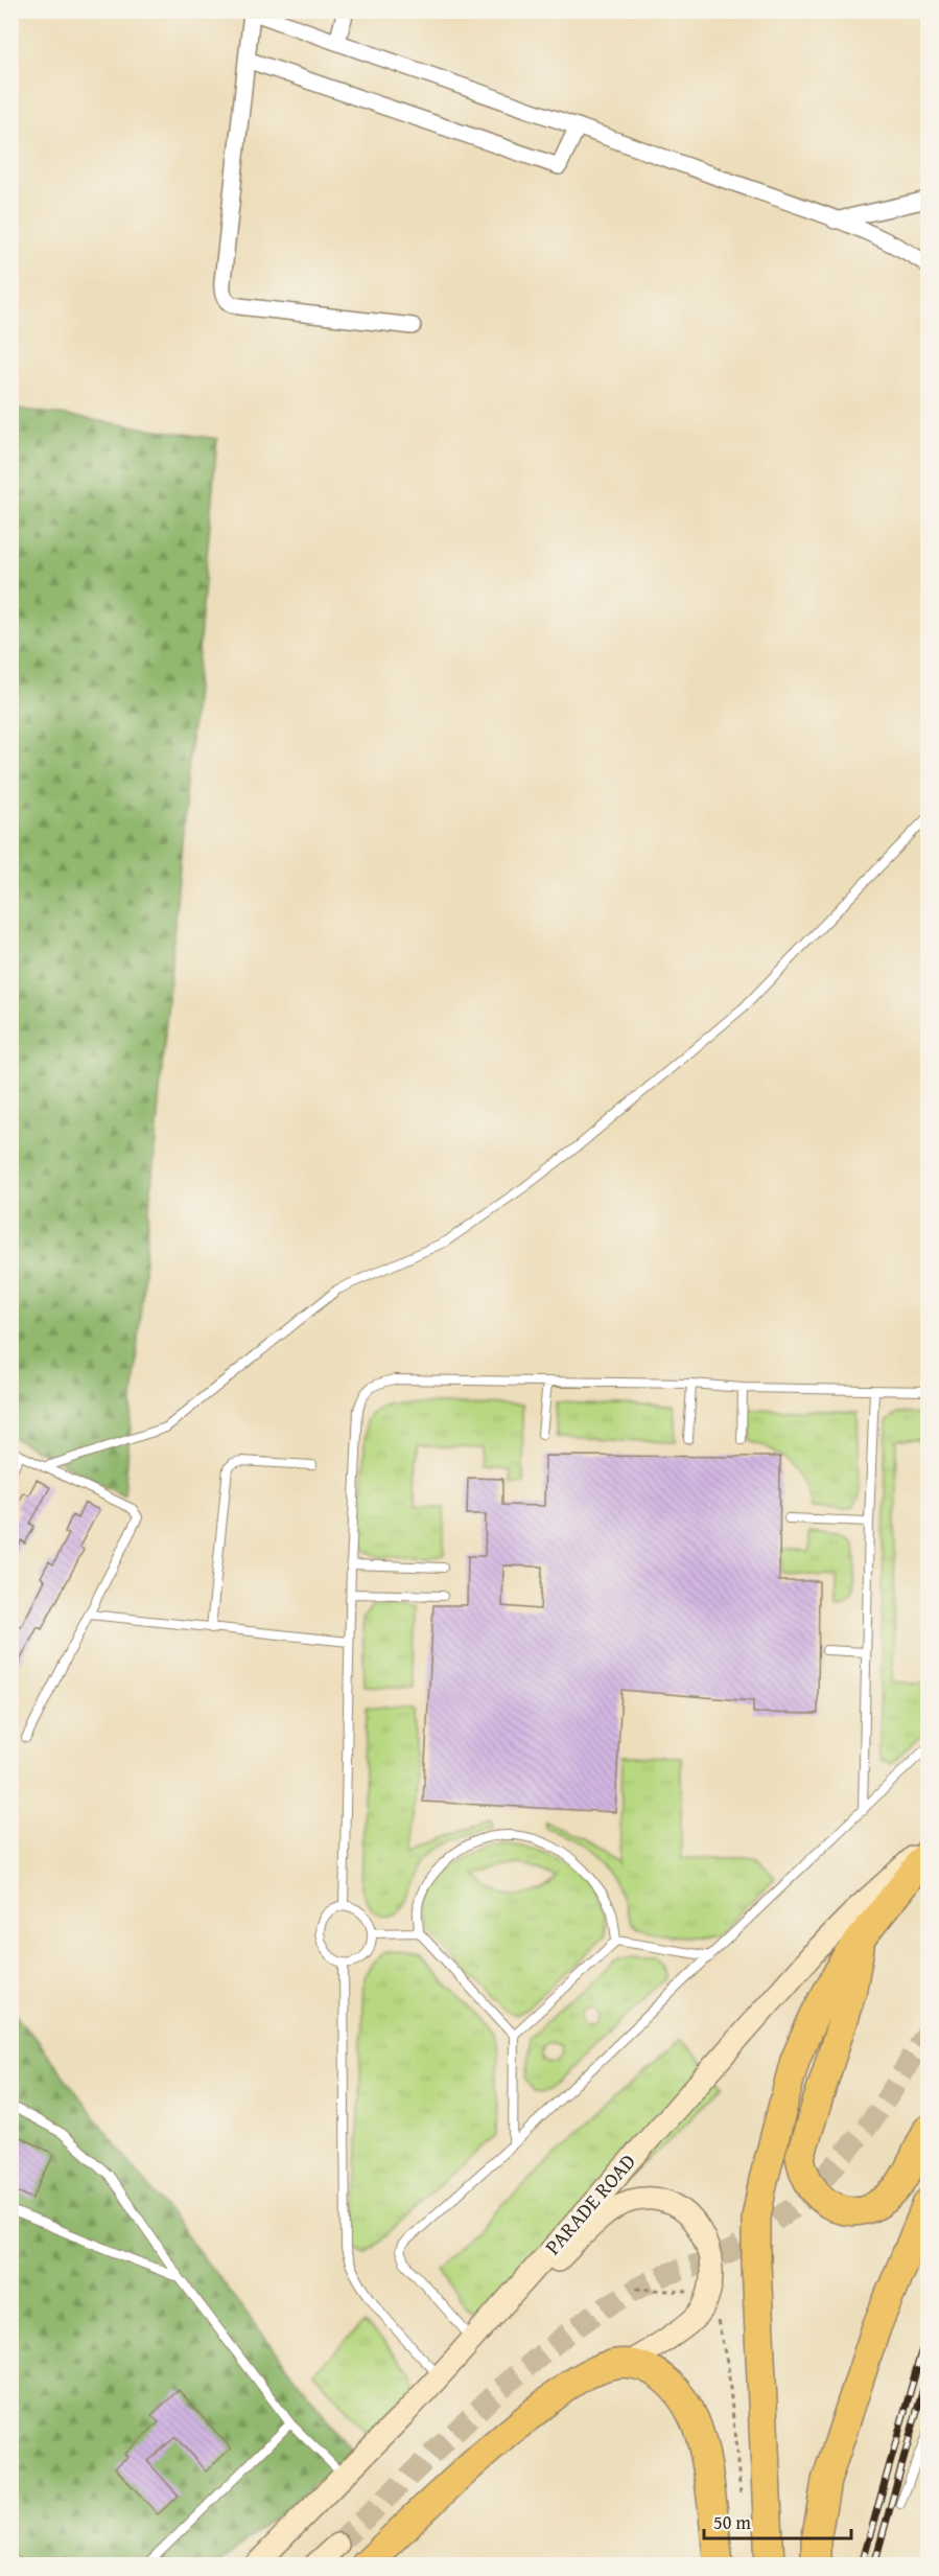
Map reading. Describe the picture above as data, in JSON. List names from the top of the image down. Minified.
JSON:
{"streets":{"street":["PARADE ROAD"]},"scale_bar":"50 m"}
